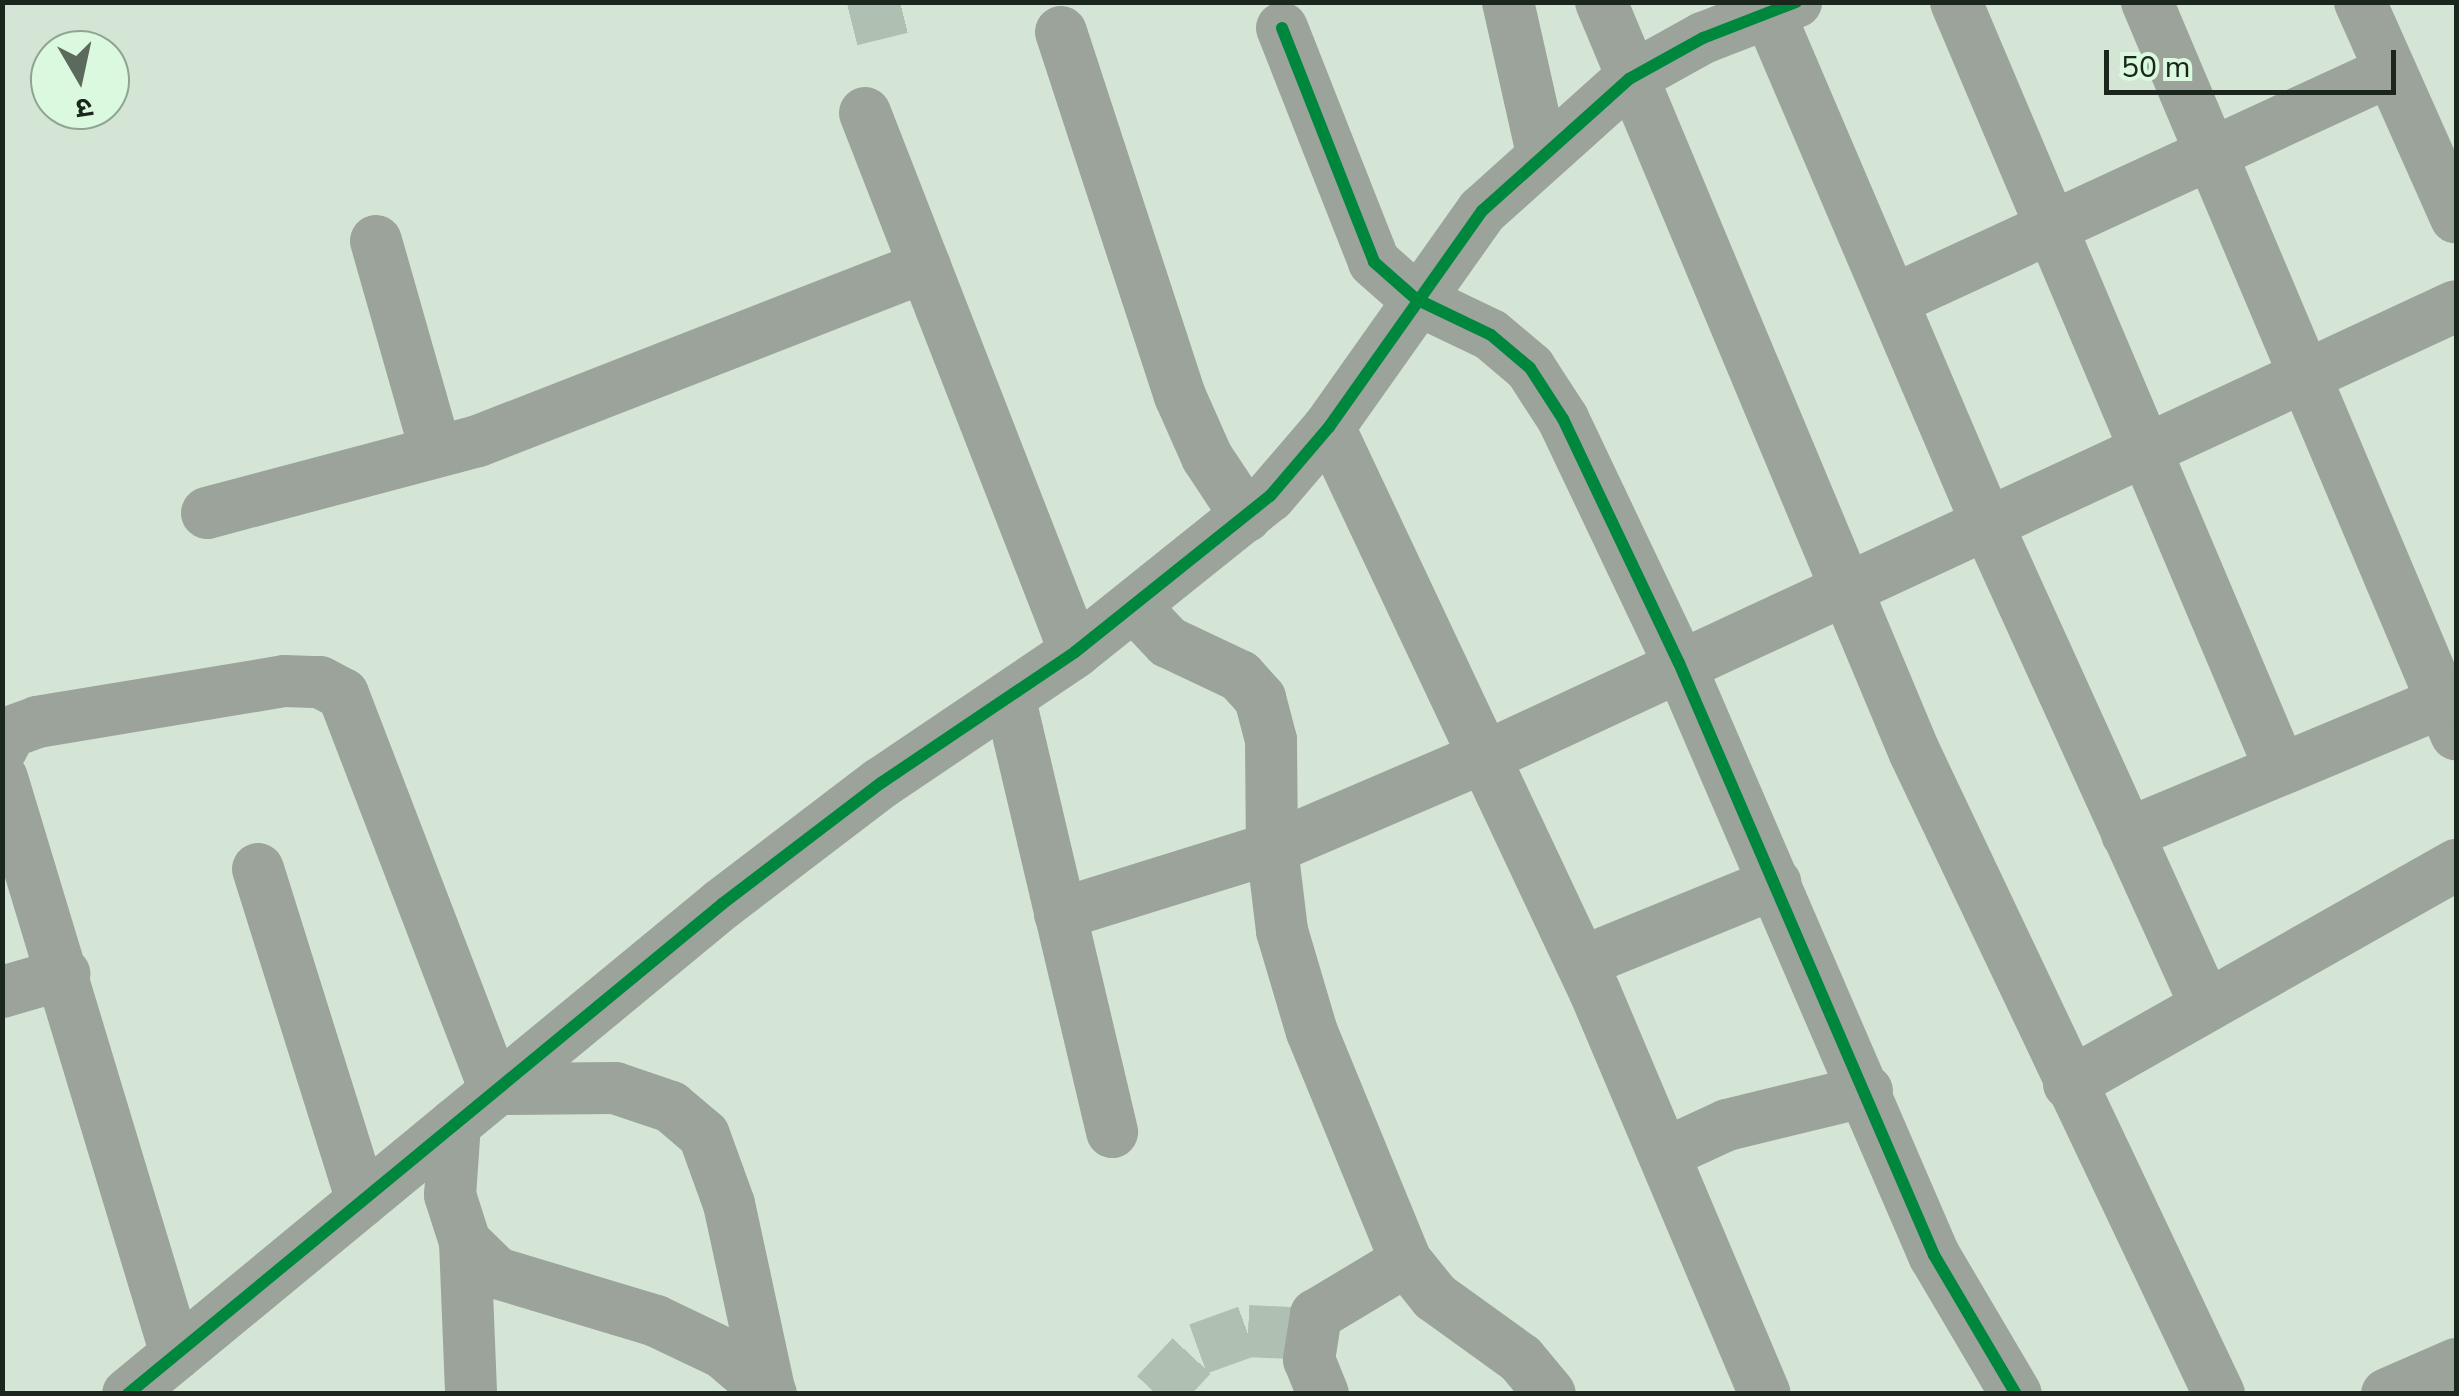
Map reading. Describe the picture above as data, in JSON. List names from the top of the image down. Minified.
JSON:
{"scale_bar":"50 m","north":"bottom"}
